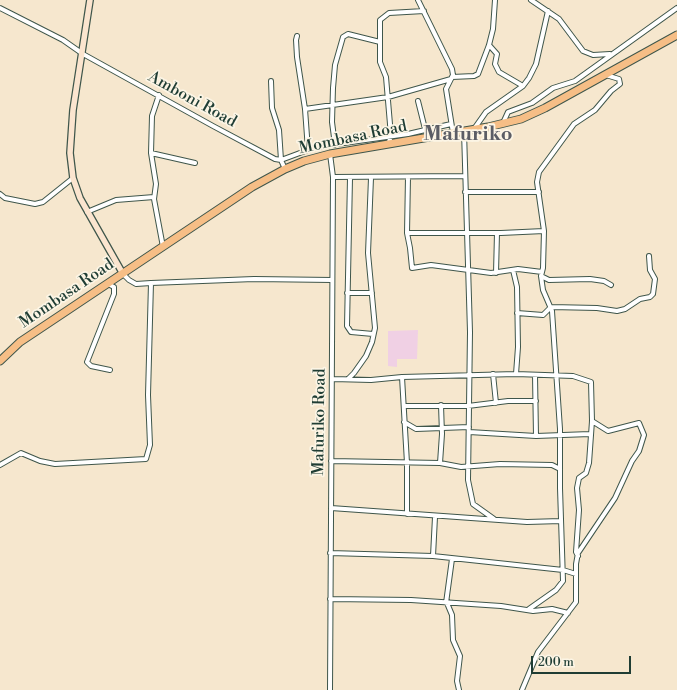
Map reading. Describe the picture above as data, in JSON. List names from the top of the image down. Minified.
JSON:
{"streets":{"highway":["Mombasa Road"],"street":["Amboni Road","Mafuriko Road"]},"crossings":[["Mombasa Road","Mafuriko Road"]],"districts":["Mafuriko"],"scale_bar":"200 m"}
